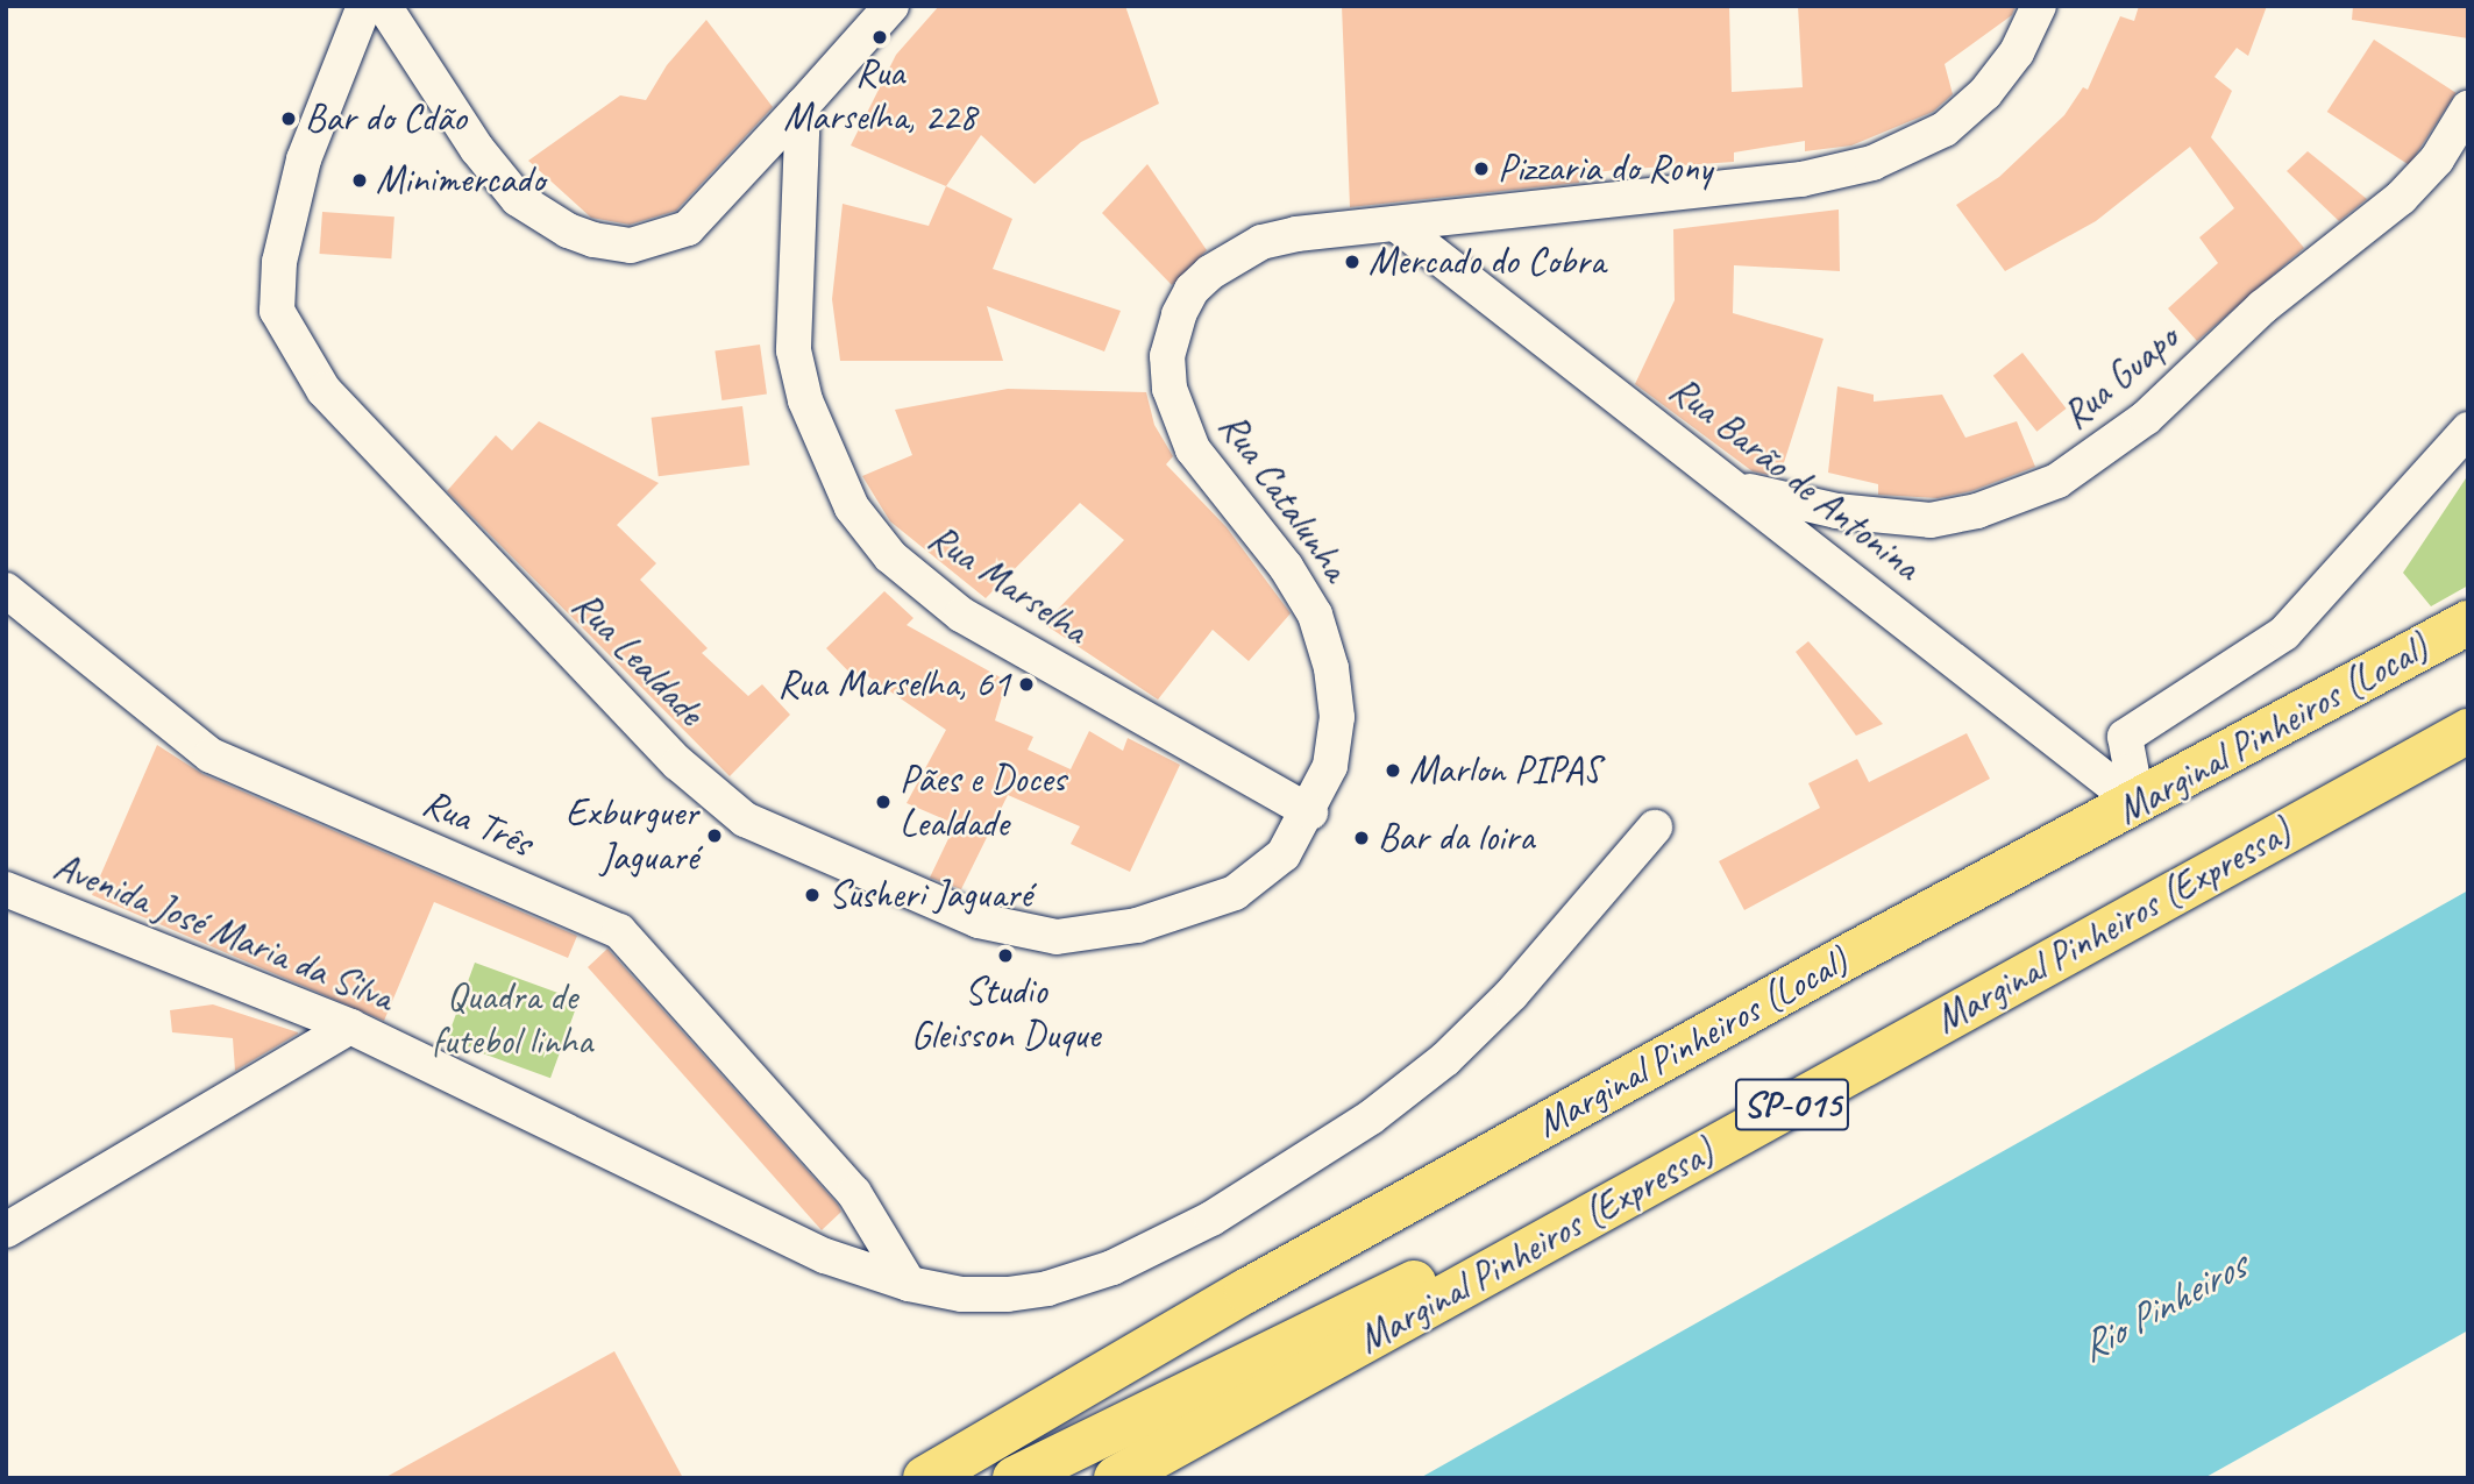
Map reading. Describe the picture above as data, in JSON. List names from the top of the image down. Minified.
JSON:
{"streets":{"highway":["Marginal Pinheiros (Local)","Marginal Pinheiros (Expressa)","SP-015"],"street":["Rua Guapo","Rua Barão de Antonina","Rua Catalunha","Rua Marselha","Rua Lealdade","Rua Três","Avenida José Maria da Silva"]},"crossings":[["Rua Guapo","Rua Barão de Antonina"],["Rua Barão de Antonina","Rua Catalunha"],["Rua Barão de Antonina","Marginal Pinheiros (Local)"],["Rua Catalunha","Rua Marselha"],["Rua Catalunha","Rua Lealdade"],["Rua Marselha","Rua Lealdade"],["Rua Três","Avenida José Maria da Silva"]],"water":["Rio Pinheiros"],"parks":["Quadra de futebol linha"],"places":["Rua Marselha, 228","Bar do Cdão","Pizzaria do Rony","Minimercado","Mercado do Cobra","Rua Marselha, 61","Marlon PIPAS","Pães e Doces Lealdade","Exburguer Jaguaré","Bar da loira","Susheri Jaguaré","Studio Gleisson Duque"]}
